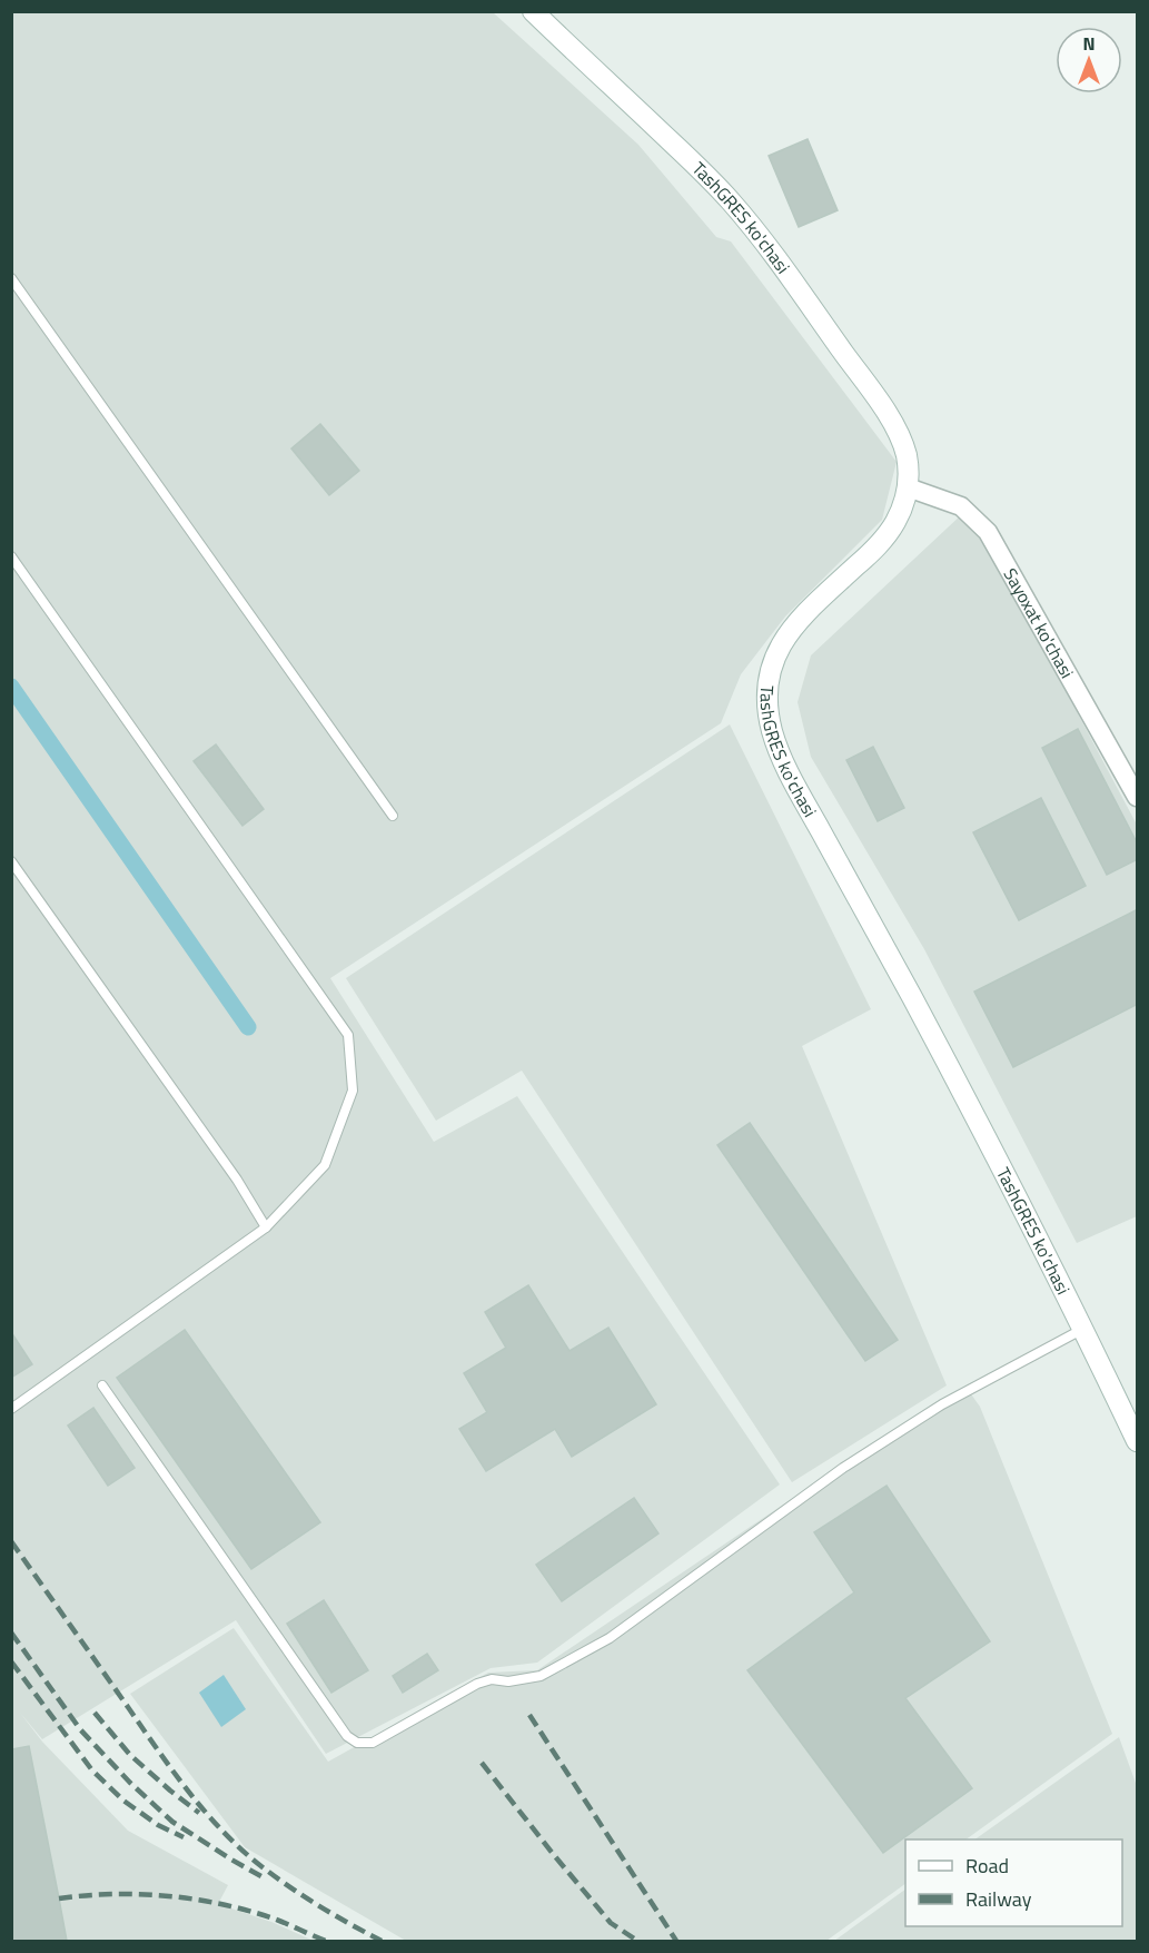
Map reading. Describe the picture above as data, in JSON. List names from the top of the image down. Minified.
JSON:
{"streets":{"main road":["TashGRES ko'chasi"],"street":["Sayoxat ko'chasi"]},"crossings":[["TashGRES ko'chasi","Sayoxat ko'chasi"]],"legend":["Road","Railway"],"north":"top"}
